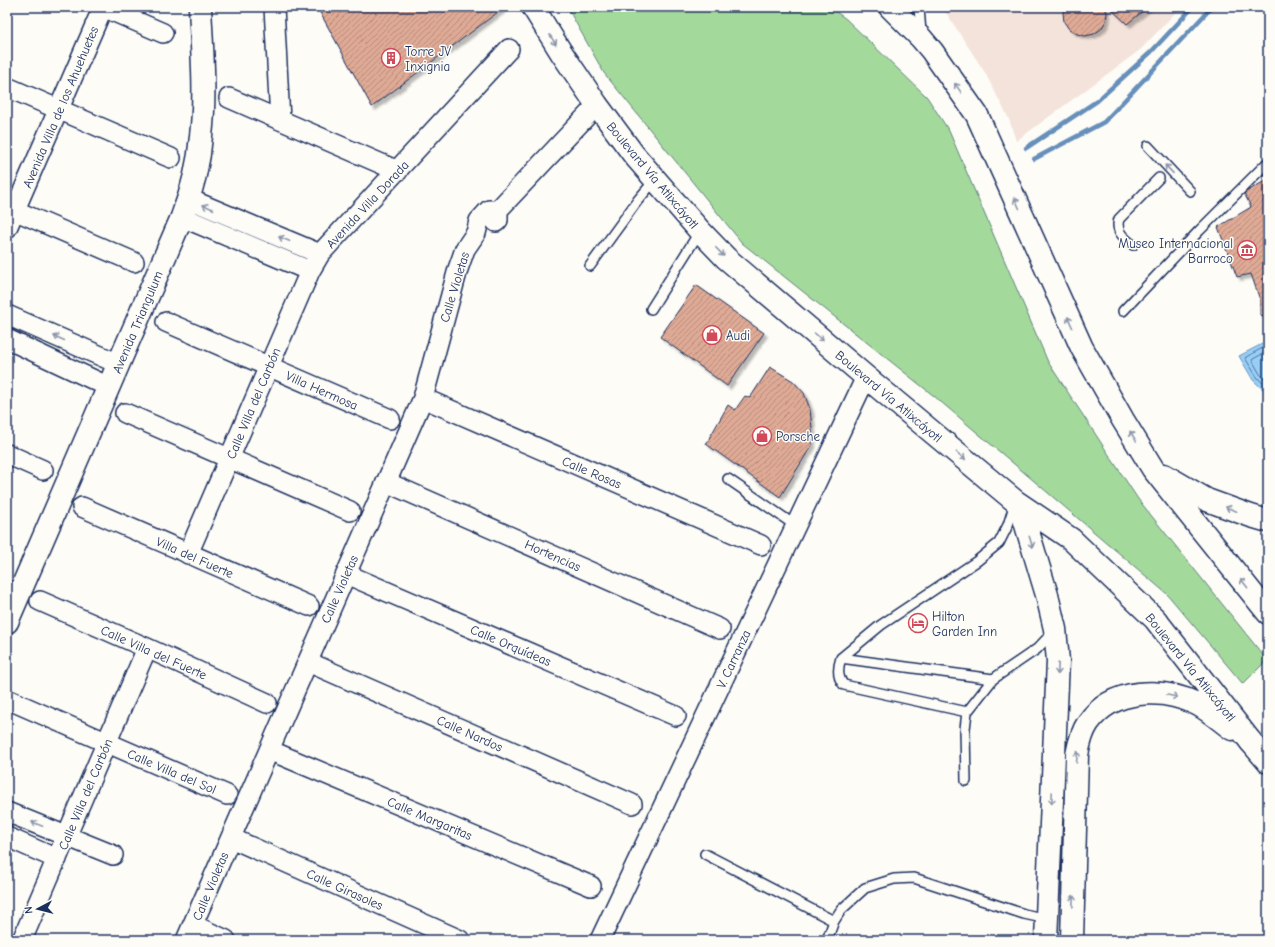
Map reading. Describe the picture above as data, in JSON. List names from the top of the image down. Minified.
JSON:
{"streets":{"main road":["Boulevard Vía Atlixcáyotl","Avenida Triangulum"],"street":["Avenida Villa de los Ahuehuetes","Avenida Villa Dorada","Calle Violetas","Villa Hermosa","Calle Villa del Carbón","Calle Rosas","Hortencias","Villa del Fuerte","Calle Orquídeas","Calle Villa del Fuerte","V. Carranza","Calle Nardos","Calle Villa del Sol","Calle Margaritas","Calle Girasoles"]},"crossings":[["Boulevard Vía Atlixcáyotl","Calle Violetas"],["Boulevard Vía Atlixcáyotl","V. Carranza"],["Avenida Villa Dorada","Avenida Triangulum"],["Avenida Villa Dorada","Calle Villa del Carbón"],["Calle Violetas","Calle Rosas"],["Calle Violetas","Hortencias"],["Calle Violetas","Calle Orquídeas"],["Calle Violetas","Calle Nardos"],["Calle Violetas","Calle Margaritas"],["Calle Violetas","Calle Girasoles"],["Villa Hermosa","Calle Villa del Carbón"],["Calle Villa del Carbón","Villa del Fuerte"],["Calle Villa del Carbón","Calle Villa del Fuerte"],["Calle Villa del Carbón","Calle Villa del Sol"]],"one_way":["Boulevard Vía Atlixcáyotl"],"places":{"building":["Torre JV Inxignia"],"museum":["Museo Internacional Barroco"],"shop":["Audi","Porsche"],"hotel":["Hilton Garden Inn"]},"north":"left"}
